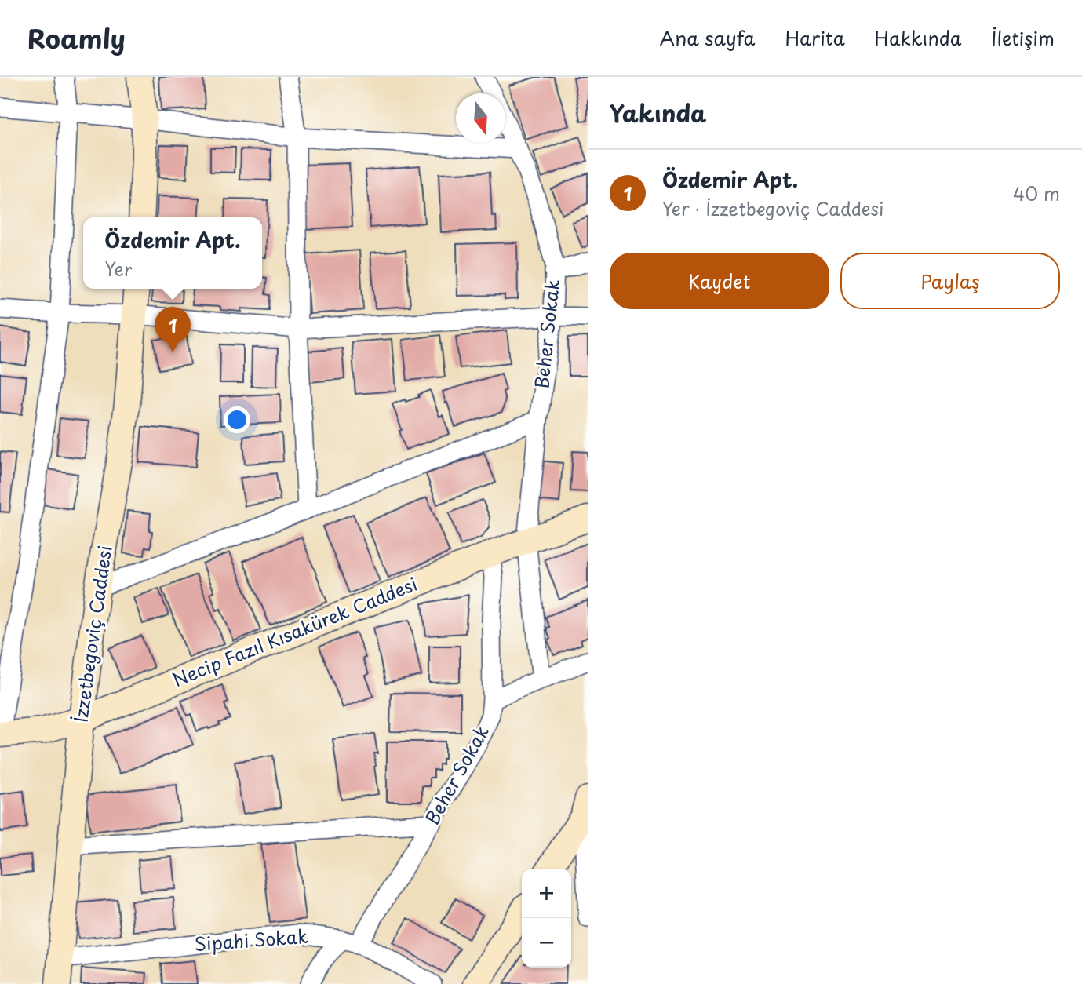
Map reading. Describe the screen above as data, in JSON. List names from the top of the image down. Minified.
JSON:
{"streets":{"street":["Beher Sokak","Necip Fazıl Kısakürek Caddesi","İzzetbegoviç Caddesi","Sipahi Sokak"]},"crossings":[["Beher Sokak","Necip Fazıl Kısakürek Caddesi"],["Beher Sokak","Sipahi Sokak"],["Necip Fazıl Kısakürek Caddesi","İzzetbegoviç Caddesi"],["İzzetbegoviç Caddesi","Sipahi Sokak"]],"north":"bottom","page":{"header":"Roamly","nav":["Ana sayfa","Harita","Hakkında","İletişim"],"heading":"Yakında","list":[{"mark":"1","name":"Özdemir Apt.","note":"Yer · İzzetbegoviç Caddesi","value":"40 m"}],"popup":["Özdemir Apt.","Yer"],"buttons":["Kaydet","Paylaş"],"pins":"1","map_buttons":["+","−"]}}
